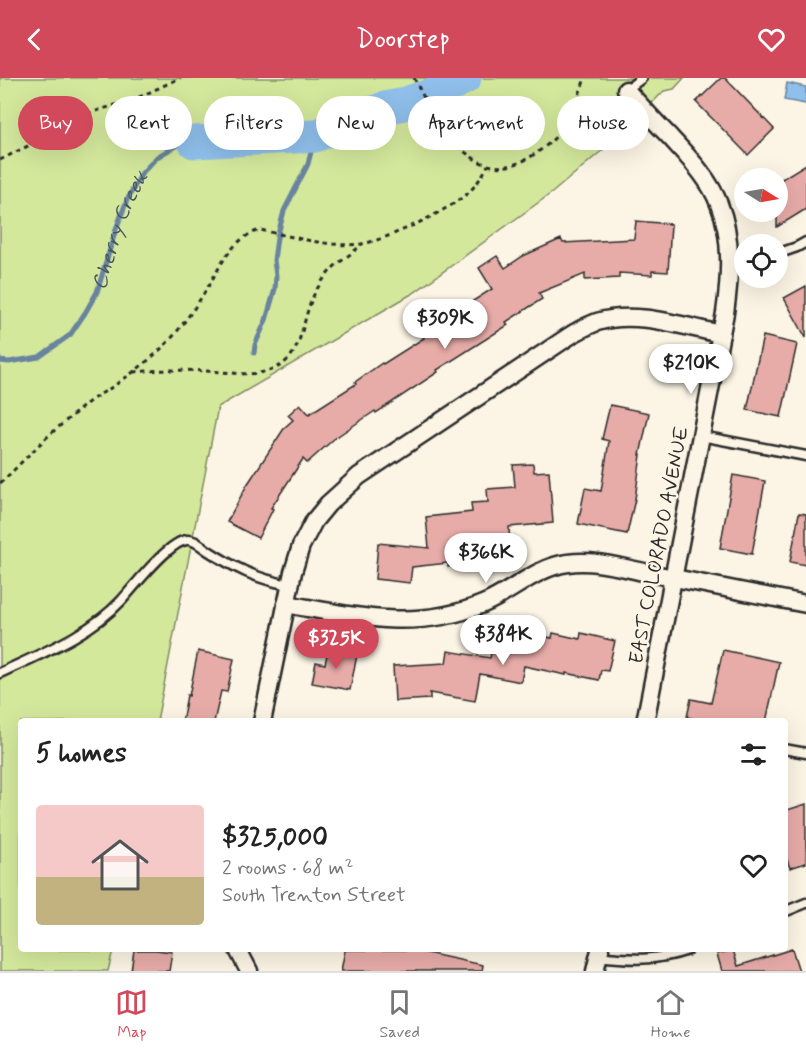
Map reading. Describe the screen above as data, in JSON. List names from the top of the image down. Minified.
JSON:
{"streets":{"street":["EAST COLORADO AVENUE"]},"water":["Cherry Creek"],"north":"right","page":{"header":"Doorstep","chip":["Buy","Rent","Filters","New","Apartment","House"],"price":["$309K","$210K","$366K","$384K","$325K"],"heading":"5 homes","list":[{"name":"$325,000","note":"2 rooms · 68 m² · South Trenton Street"}],"tabs":["Map","Saved","Home"]}}
